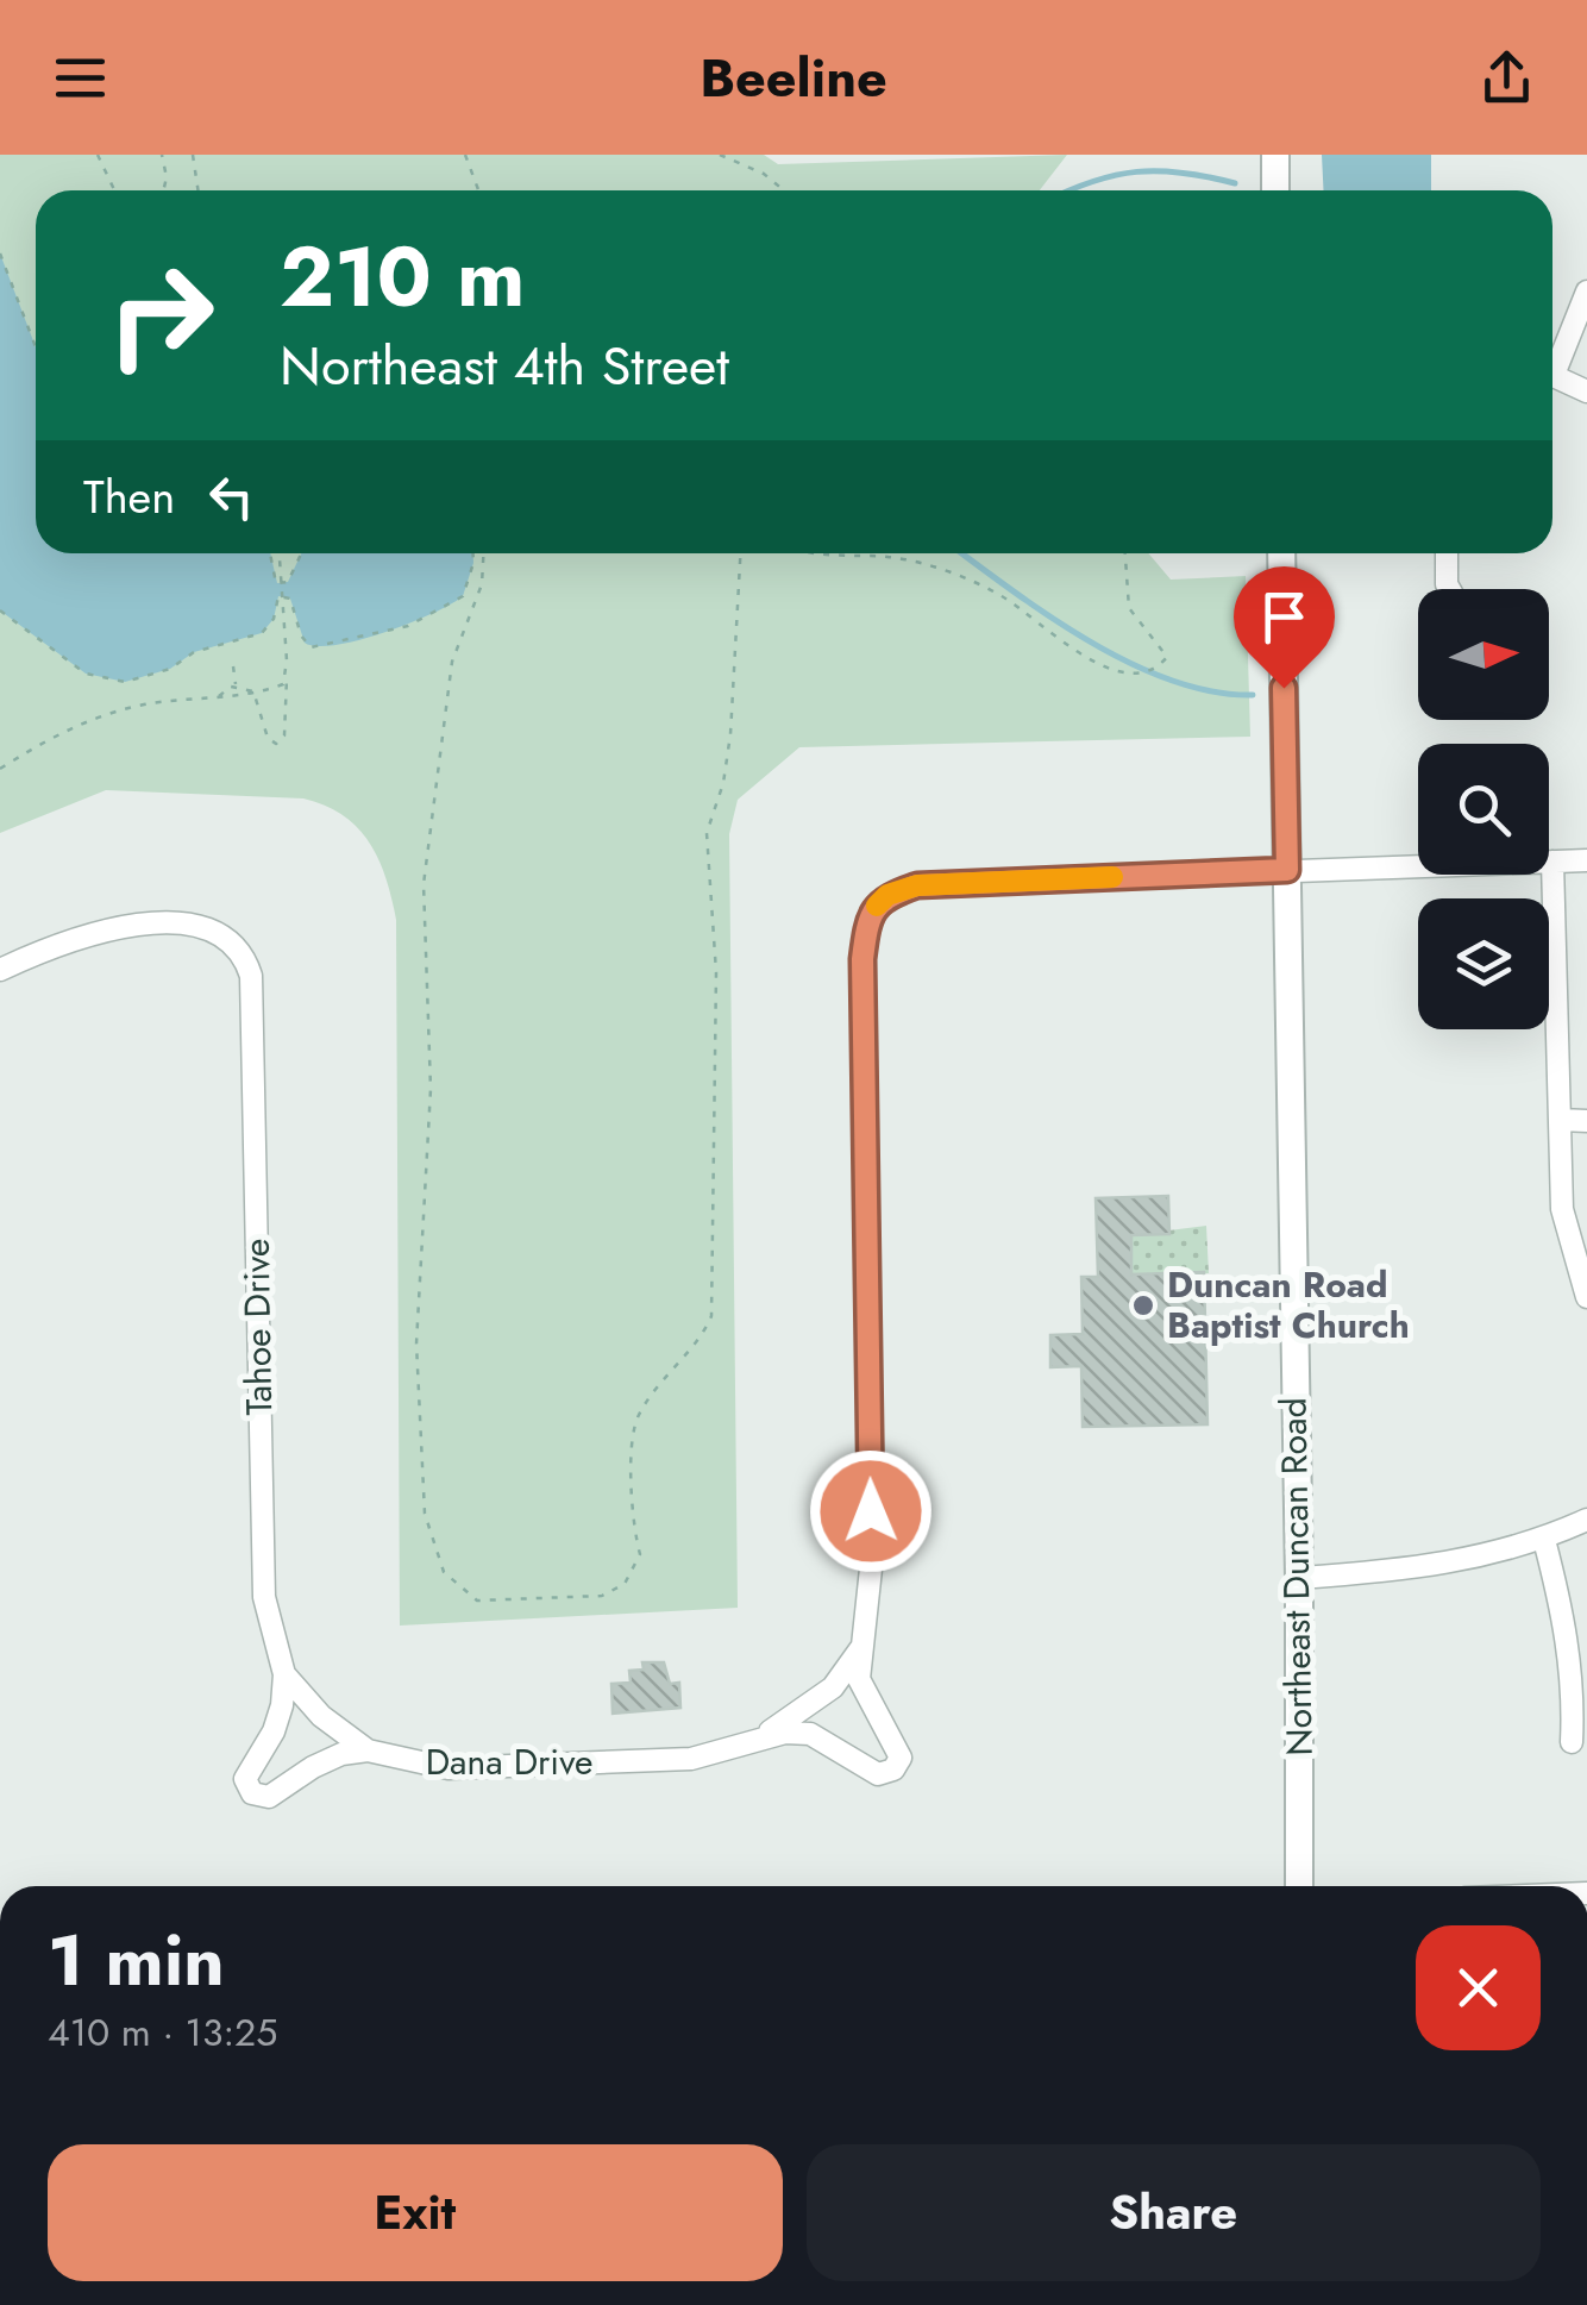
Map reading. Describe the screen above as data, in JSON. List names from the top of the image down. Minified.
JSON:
{"streets":{"street":["Tahoe Drive","Northeast Duncan Road","Dana Drive"]},"crossings":[["Tahoe Drive","Dana Drive"]],"places":["Duncan Road Baptist Church"],"north":"right","page":{"header":"Beeline","turn":["210 m","Northeast 4th Street"],"then":"Then","heading":["1 min","410 m · 13:25"],"buttons":["Exit","Share"]}}
